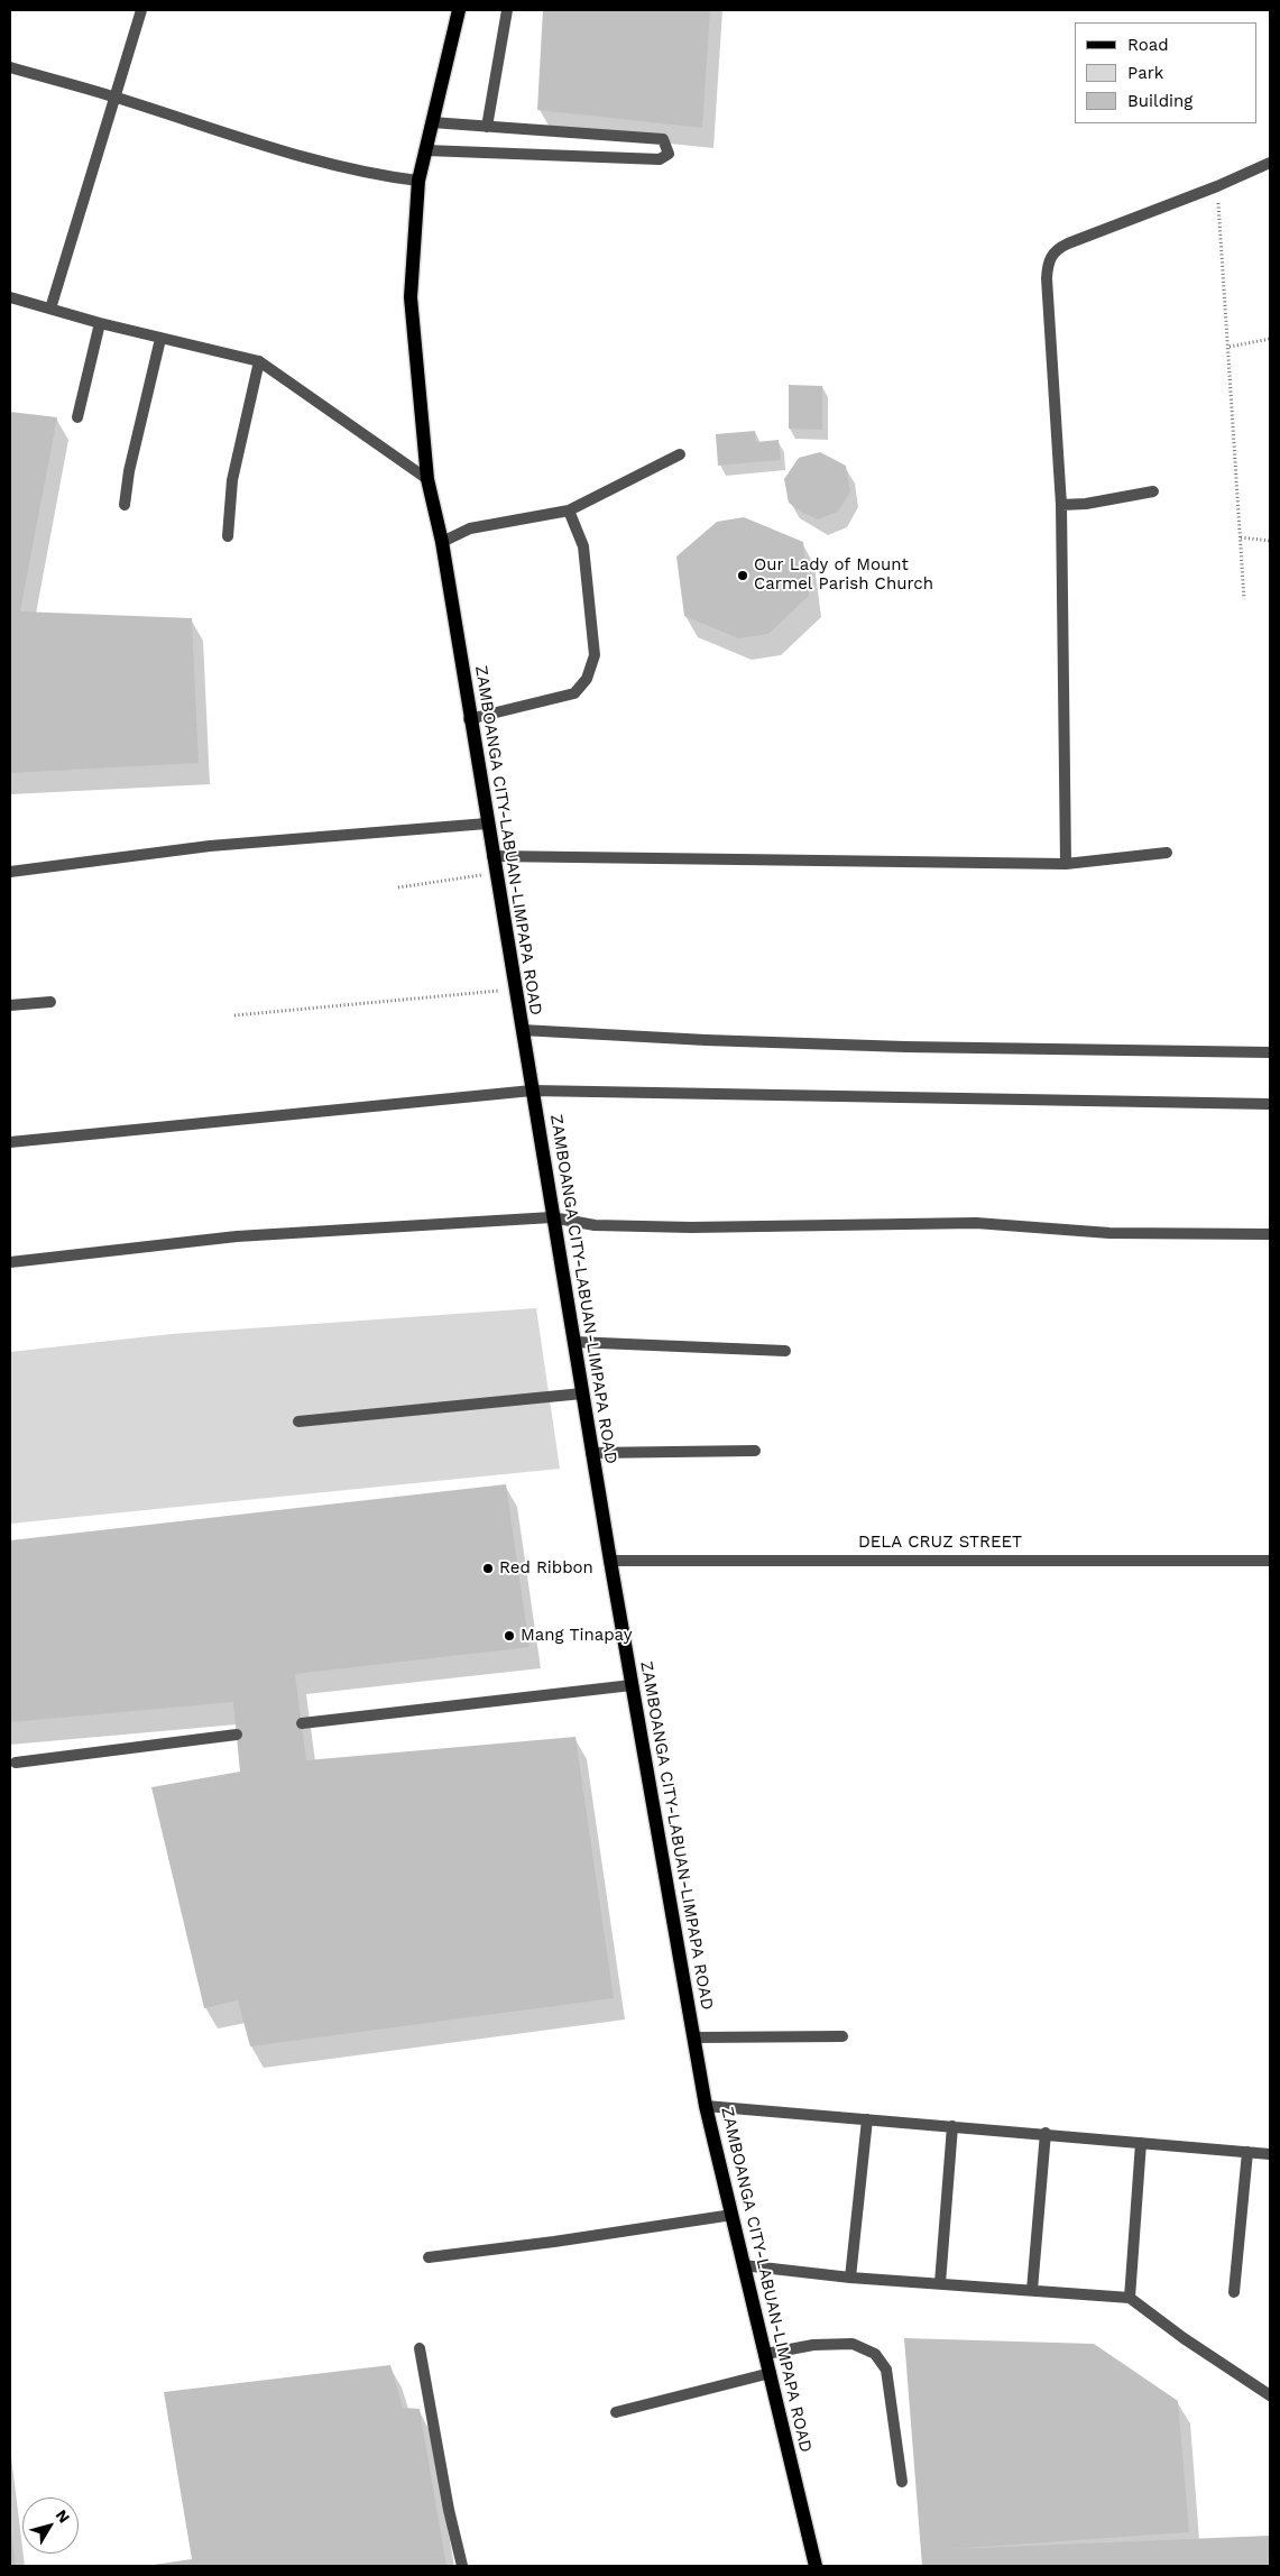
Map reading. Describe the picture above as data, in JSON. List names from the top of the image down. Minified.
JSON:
{"streets":{"main road":["ZAMBOANGA CITY-LABUAN-LIMPAPA ROAD"],"street":["DELA CRUZ STREET"]},"crossings":[["ZAMBOANGA CITY-LABUAN-LIMPAPA ROAD","DELA CRUZ STREET"]],"places":["Our Lady of Mount Carmel Parish Church","Red Ribbon","Mang Tinapay"],"legend":["Road","Park","Building"],"north":"top right"}
